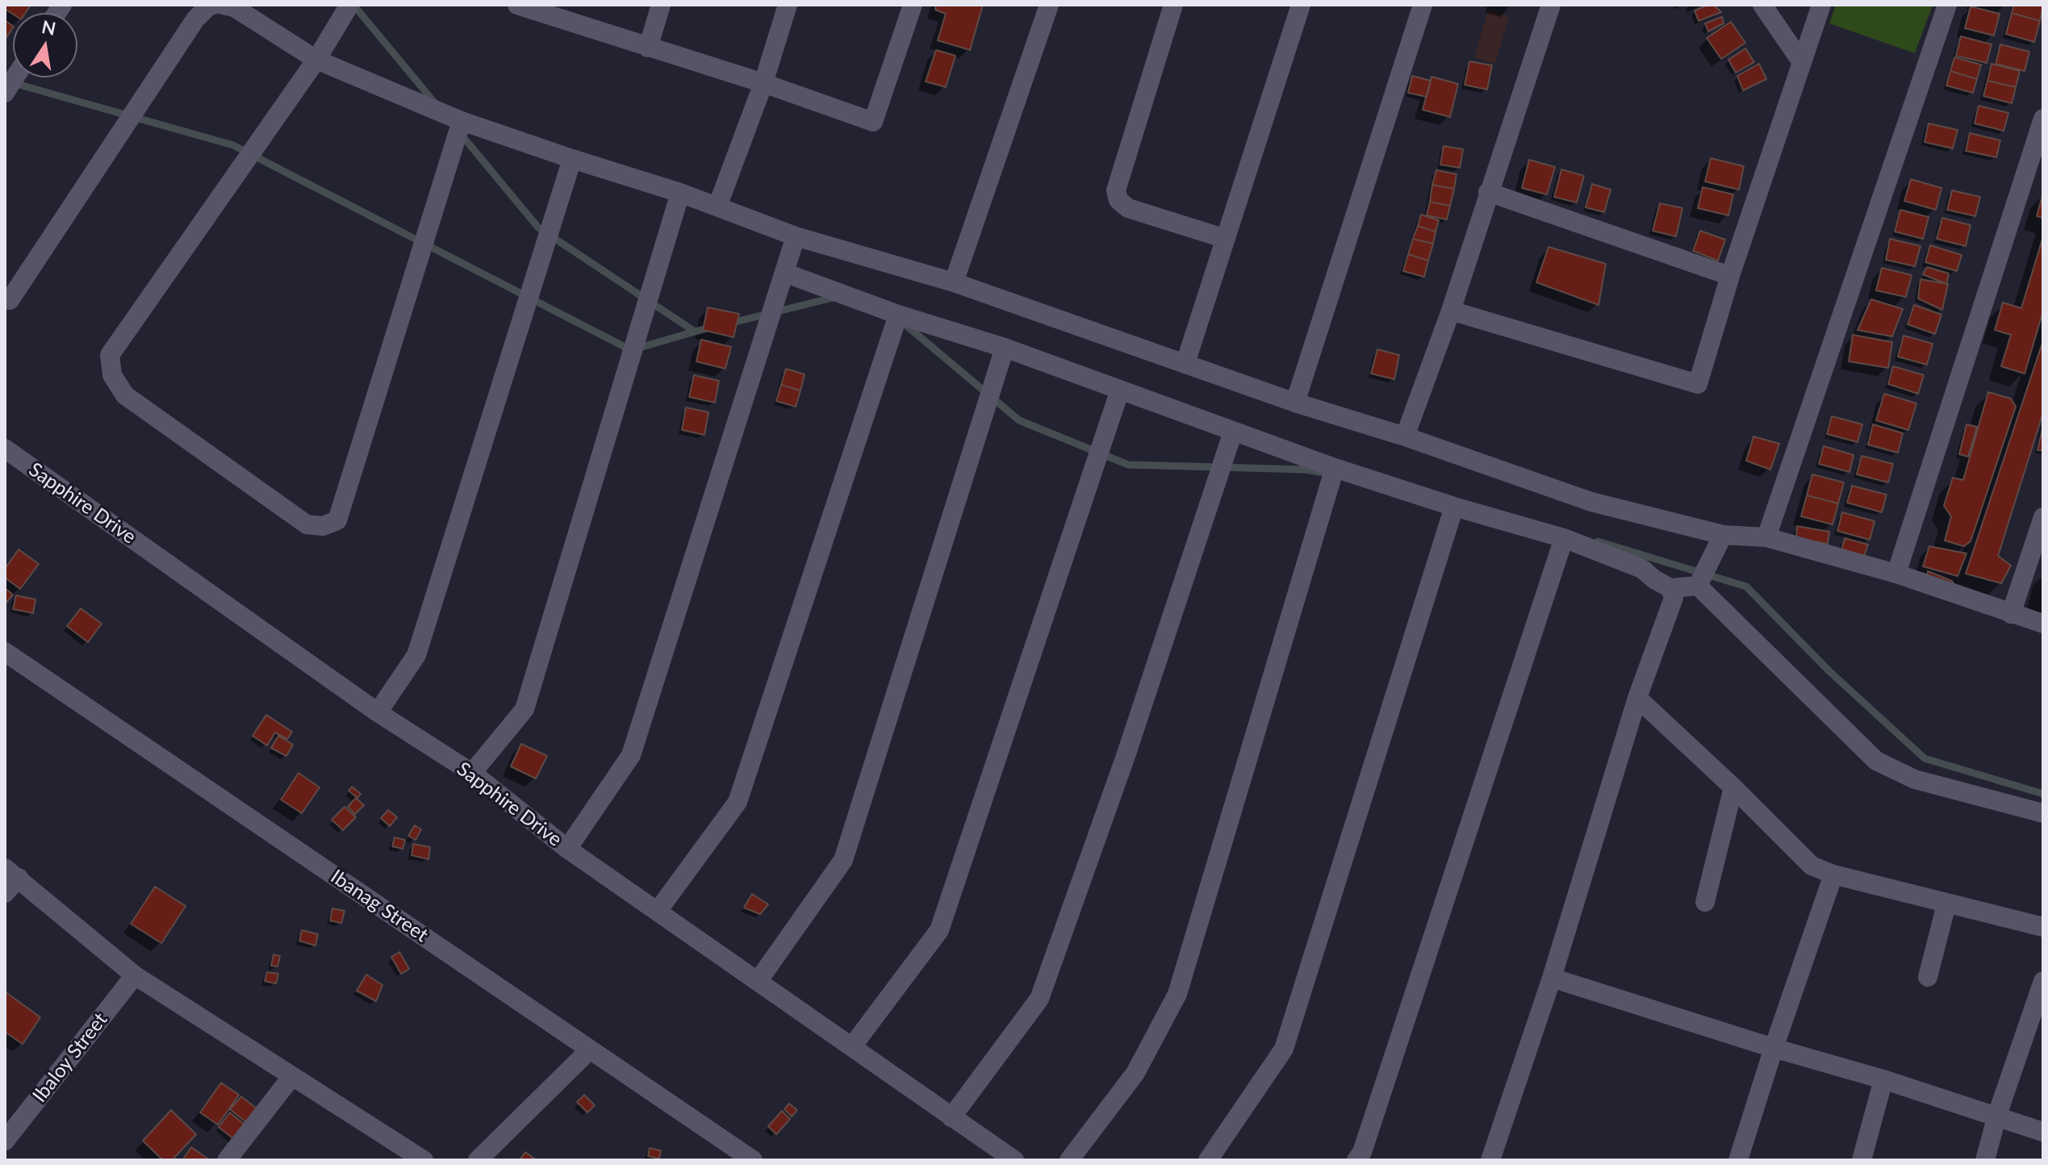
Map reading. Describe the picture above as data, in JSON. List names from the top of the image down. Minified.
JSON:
{"streets":{"street":["Sapphire Drive","Ibanag Street","Ibaloy Street"]},"north":"top"}
